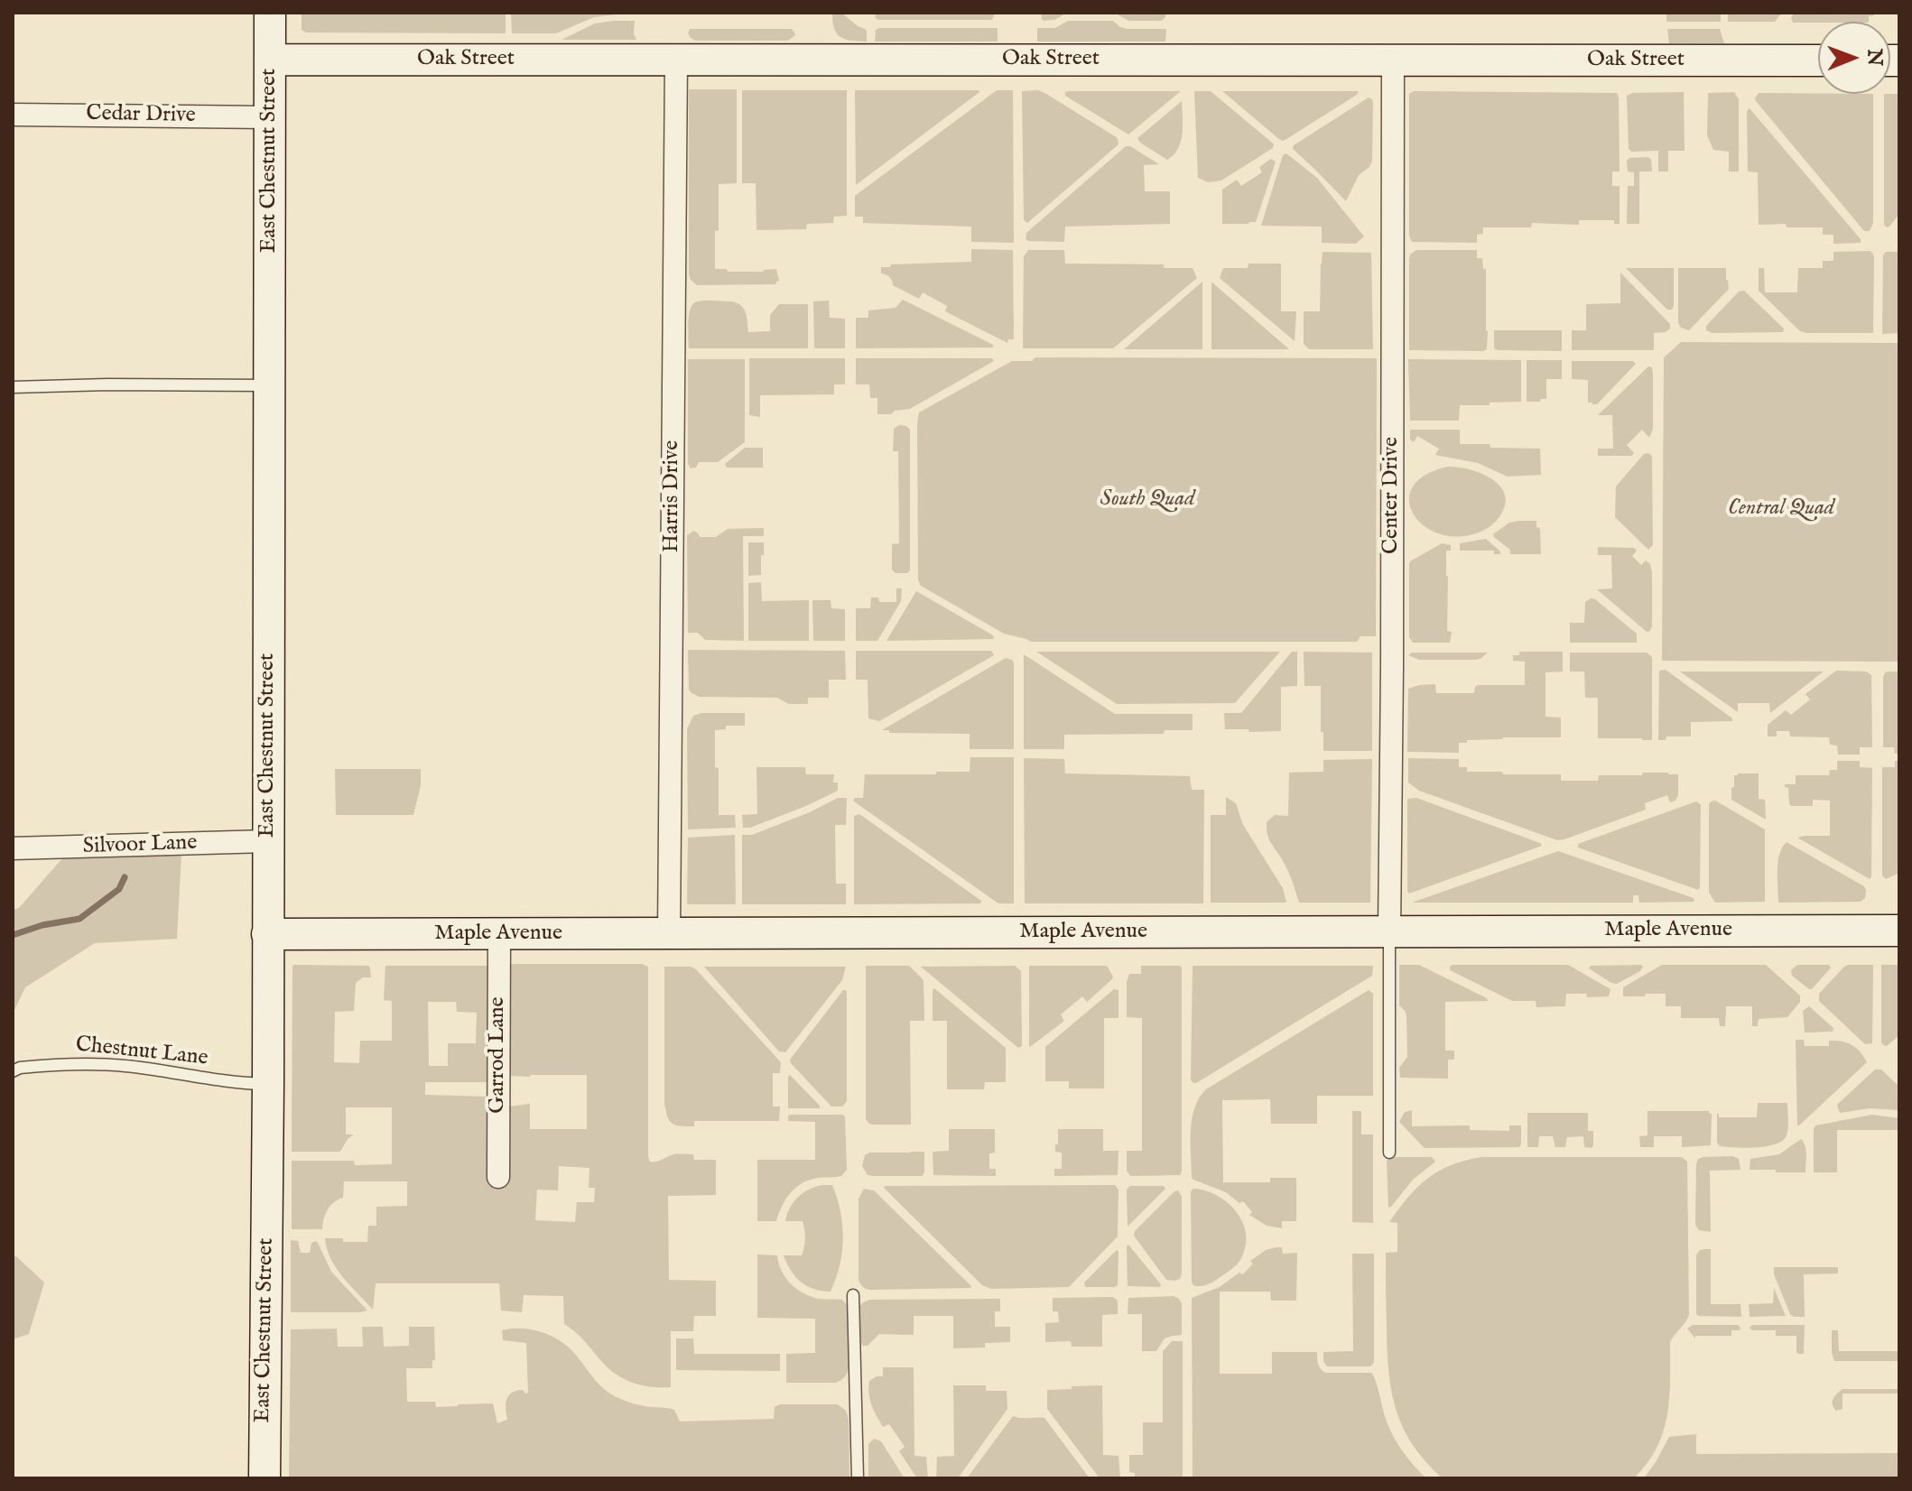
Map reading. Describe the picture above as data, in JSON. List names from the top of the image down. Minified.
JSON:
{"streets":{"street":["Oak Street","Cedar Drive","East Chestnut Street","Center Drive","Harris Drive","Silvoor Lane","Maple Avenue","Garrod Lane"],"lane":["Chestnut Lane"]},"crossings":[["Oak Street","East Chestnut Street"],["Oak Street","Center Drive"],["Oak Street","Harris Drive"],["Cedar Drive","East Chestnut Street"],["East Chestnut Street","Silvoor Lane"],["East Chestnut Street","Maple Avenue"],["East Chestnut Street","Chestnut Lane"],["Center Drive","Maple Avenue"],["Harris Drive","Maple Avenue"],["Maple Avenue","Garrod Lane"]],"parks":["South Quad","Central Quad"],"north":"right"}
